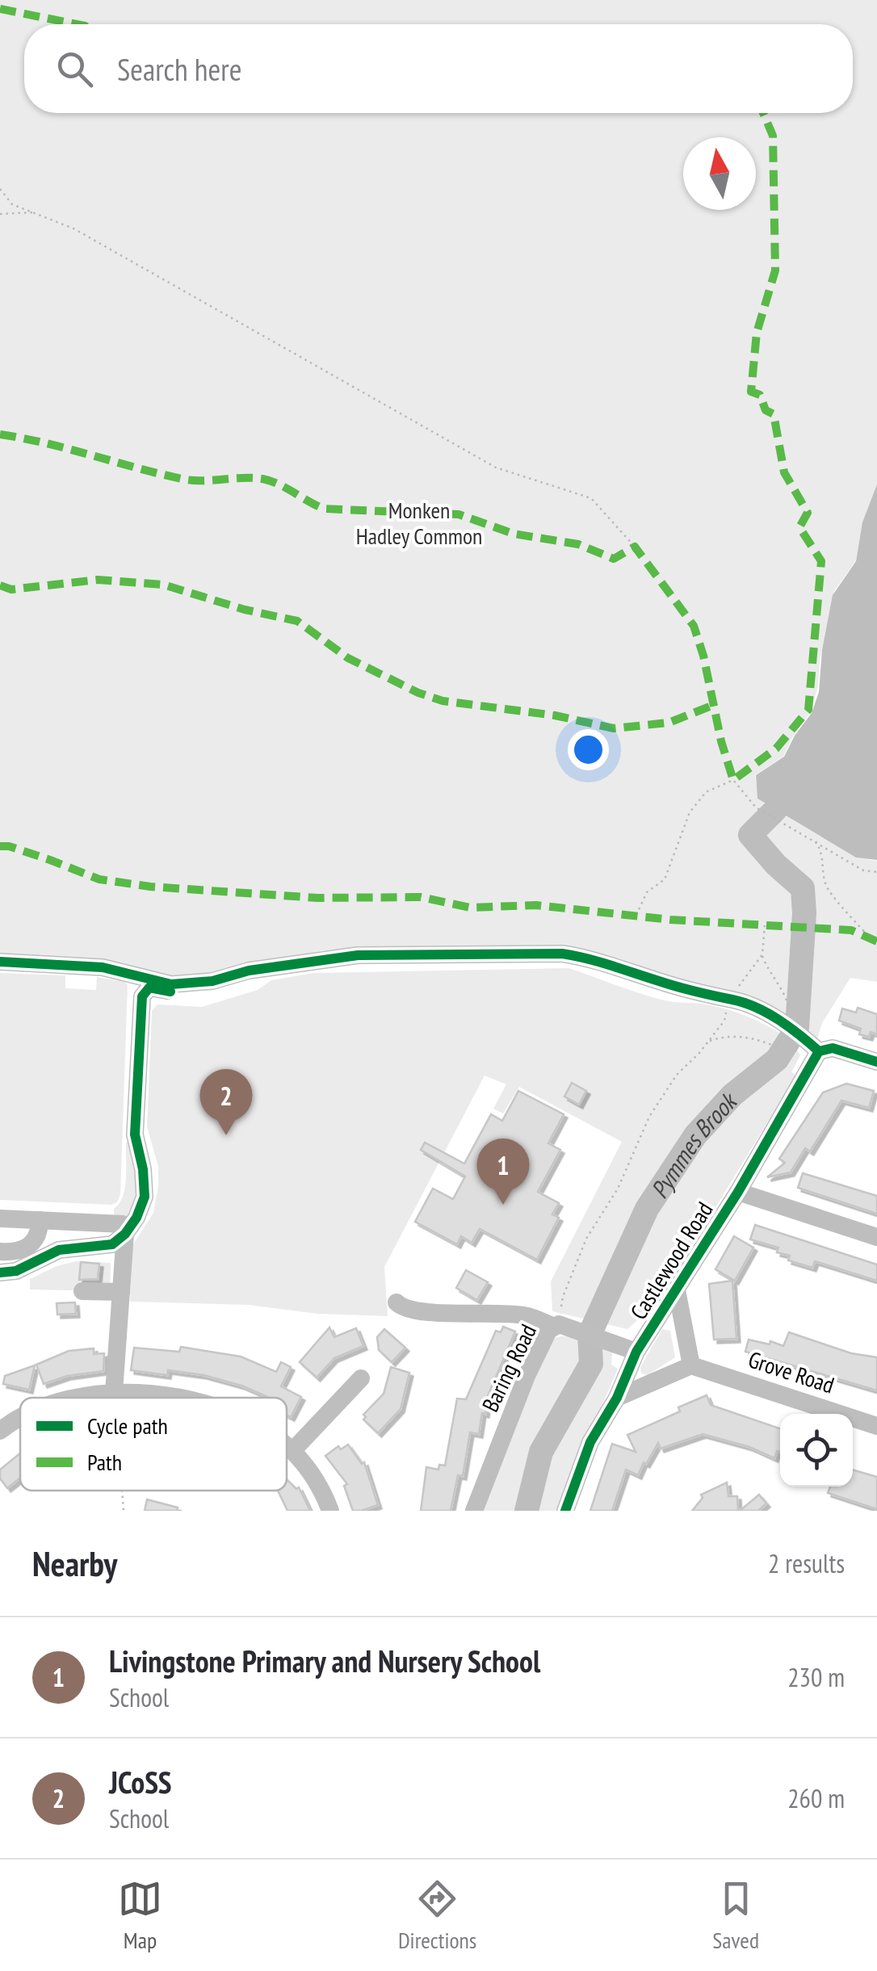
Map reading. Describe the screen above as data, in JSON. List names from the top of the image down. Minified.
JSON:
{"streets":{"street":["Castlewood Road","Baring Road","Grove Road"]},"crossings":[["Castlewood Road","Baring Road"]],"water":["Pymmes Brook"],"parks":["Monken Hadley Common"],"legend":["Cycle path","Path"],"north":"top","page":{"search":"Search here","pins":["2","1"],"heading":["Nearby","2 results"],"list":[{"mark":"1","name":"Livingstone Primary and Nursery School","note":"School","value":"230 m"},{"mark":"2","name":"JCoSS","note":"School","value":"260 m"}],"nav":["Map","Directions","Saved"]}}
